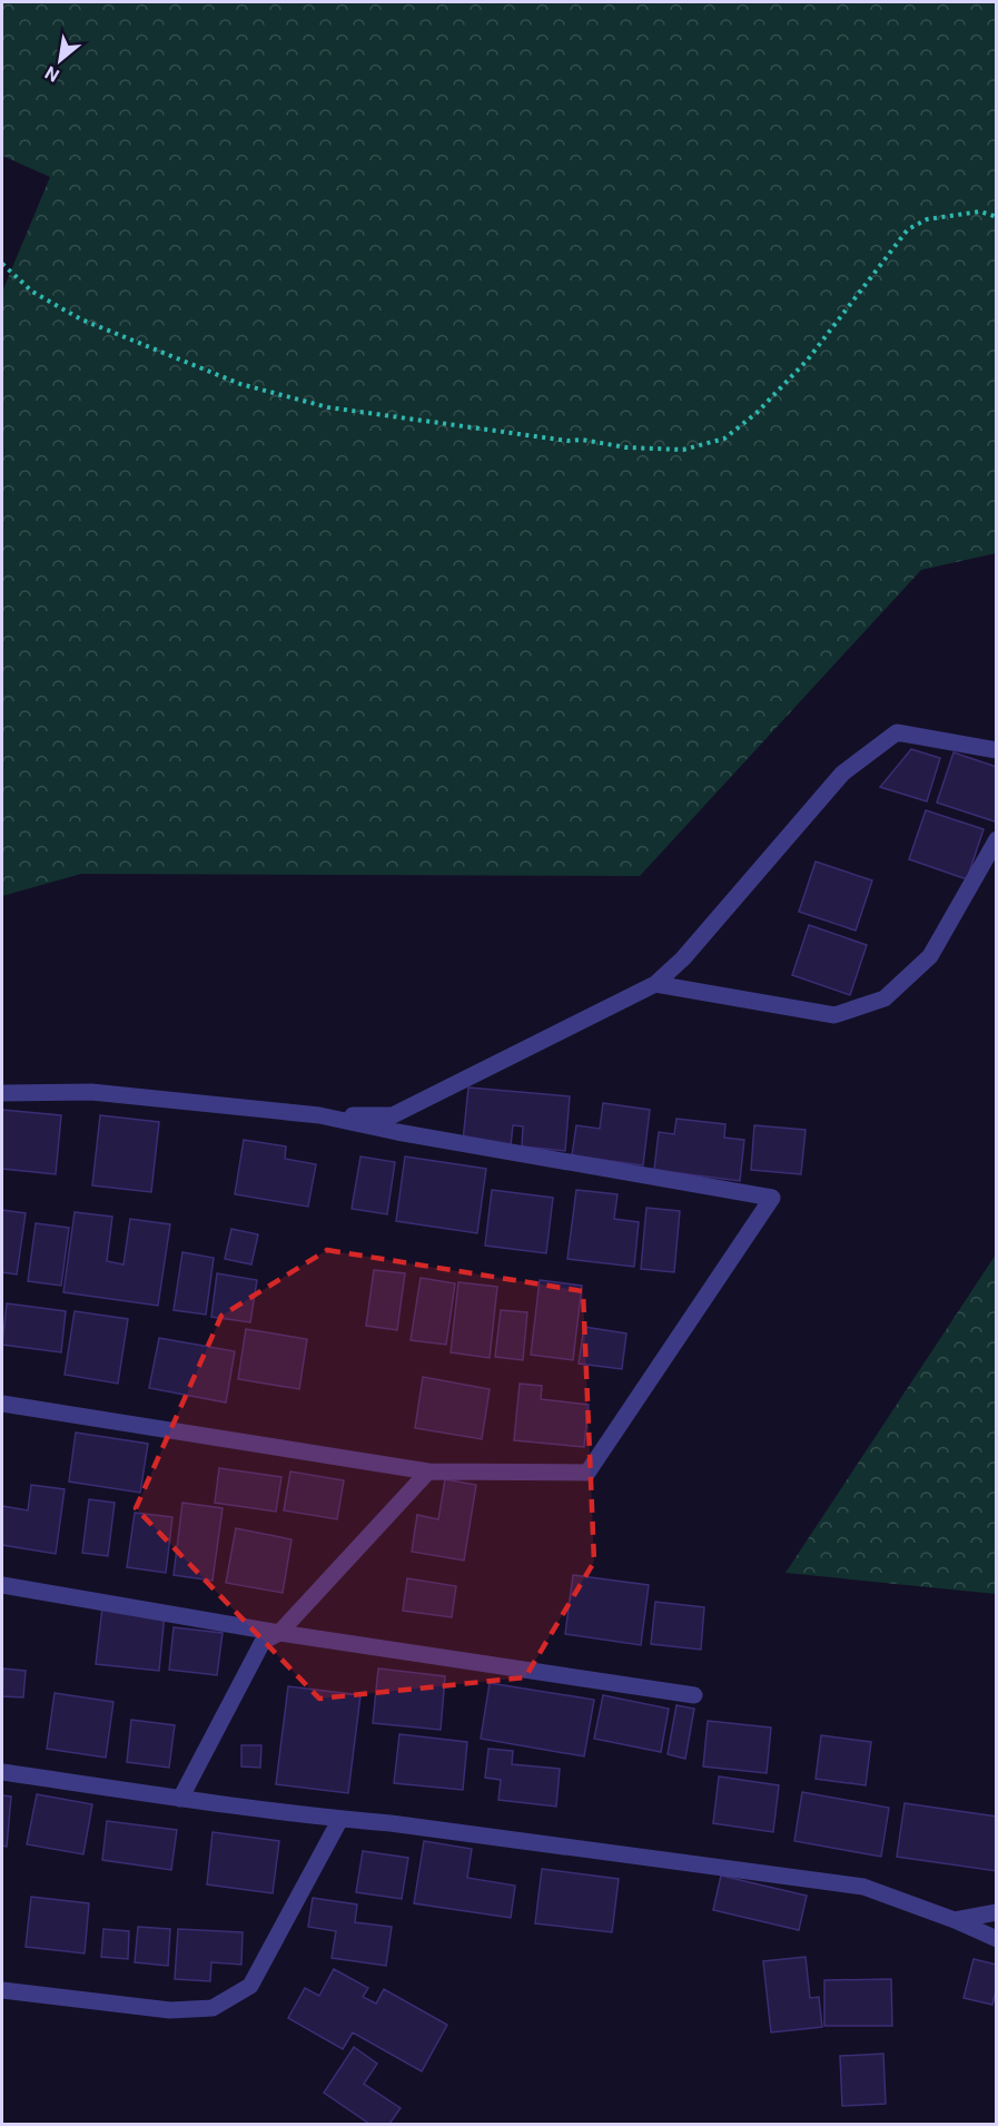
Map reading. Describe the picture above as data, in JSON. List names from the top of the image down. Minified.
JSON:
{"north":"bottom left"}
